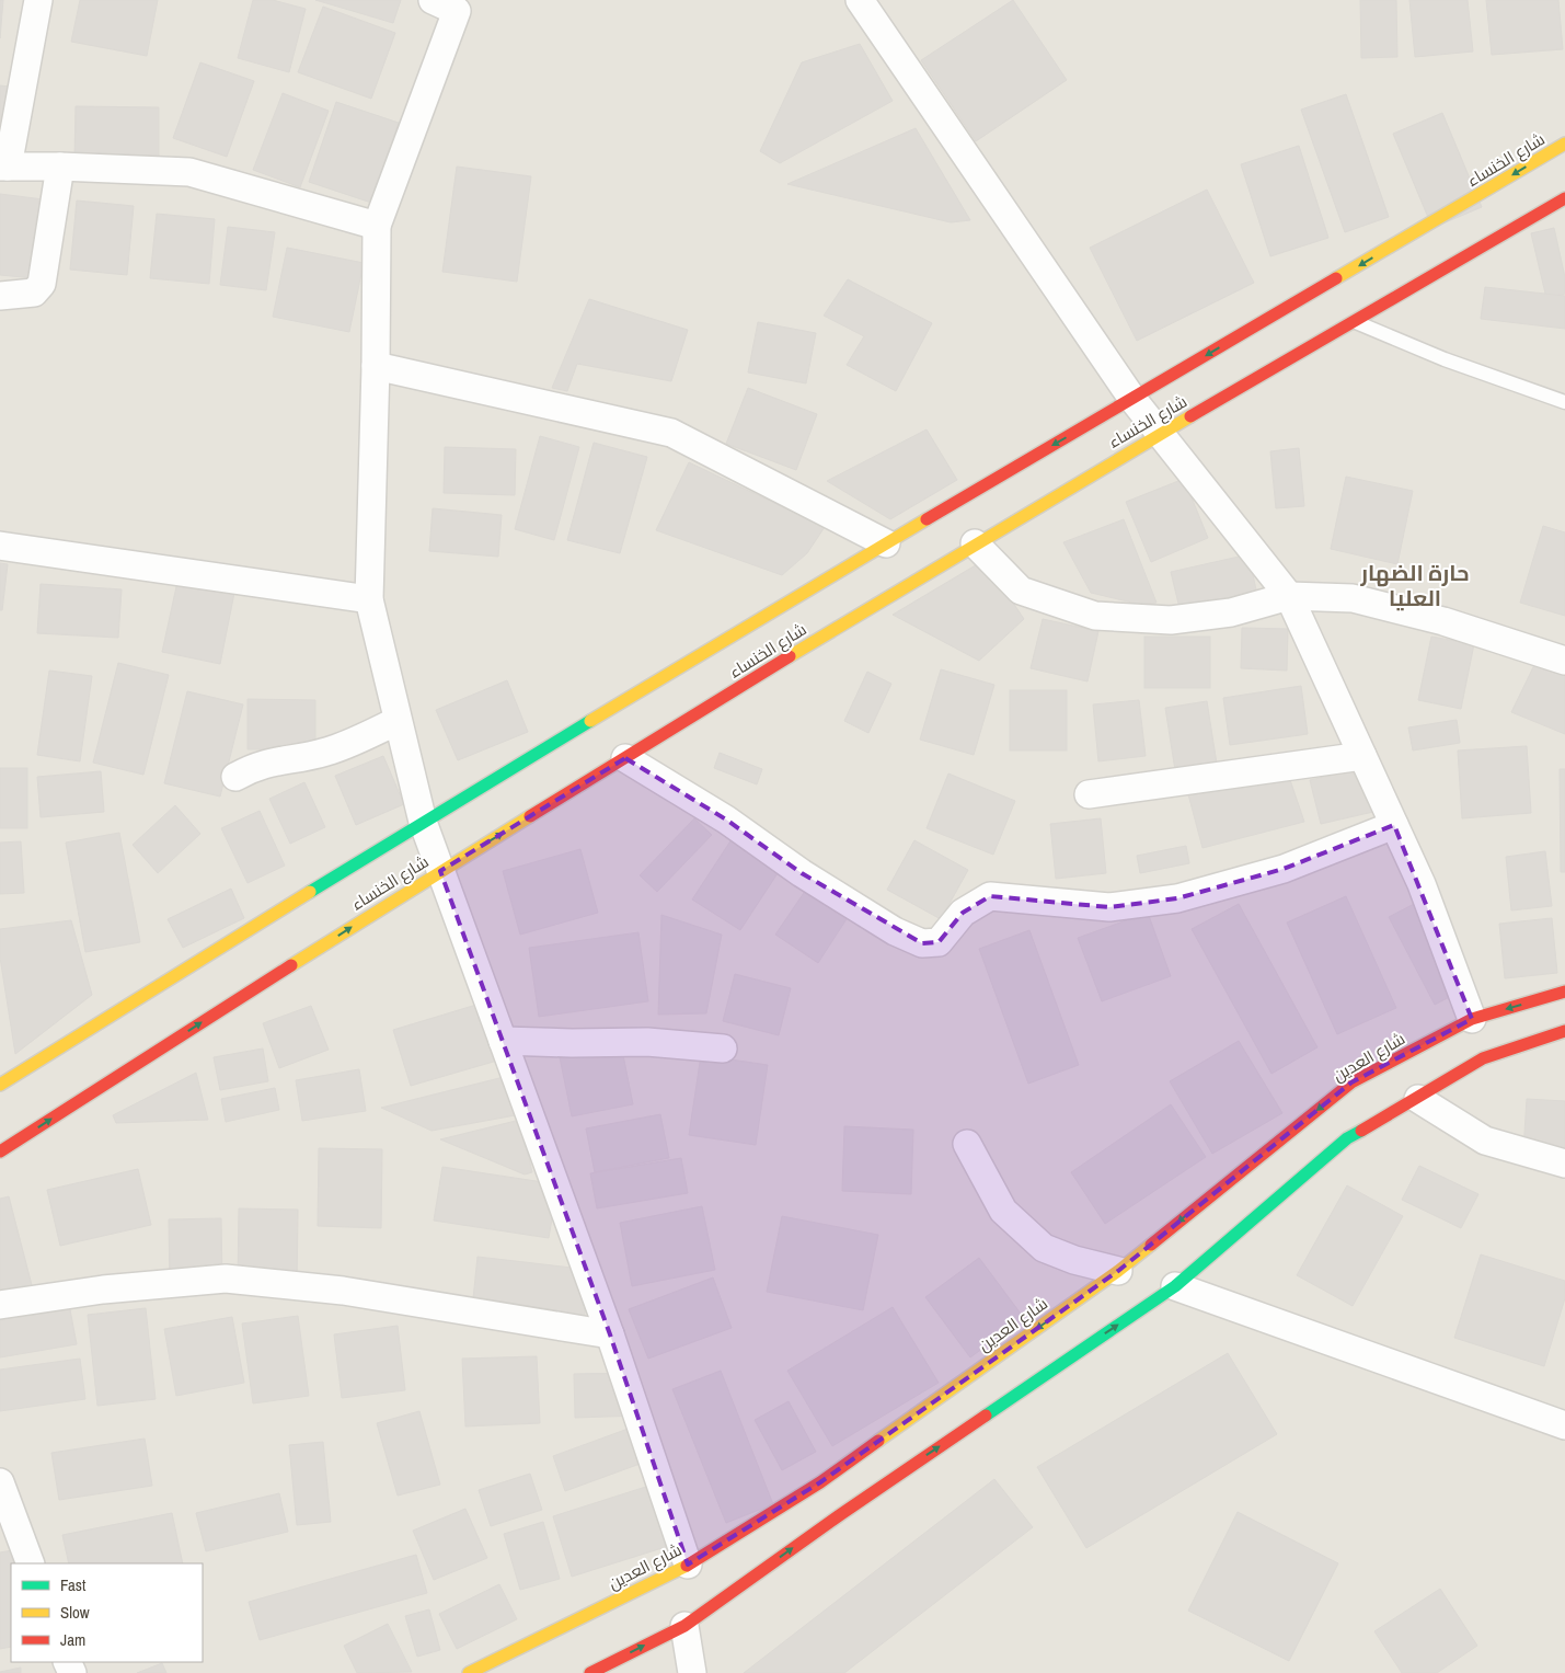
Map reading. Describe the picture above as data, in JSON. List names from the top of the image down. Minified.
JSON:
{"streets":{"street":["شارع الخنساء","شارع العدين"]},"districts":["حارة الضهار العليا"],"legend":["Fast","Slow","Jam"]}
